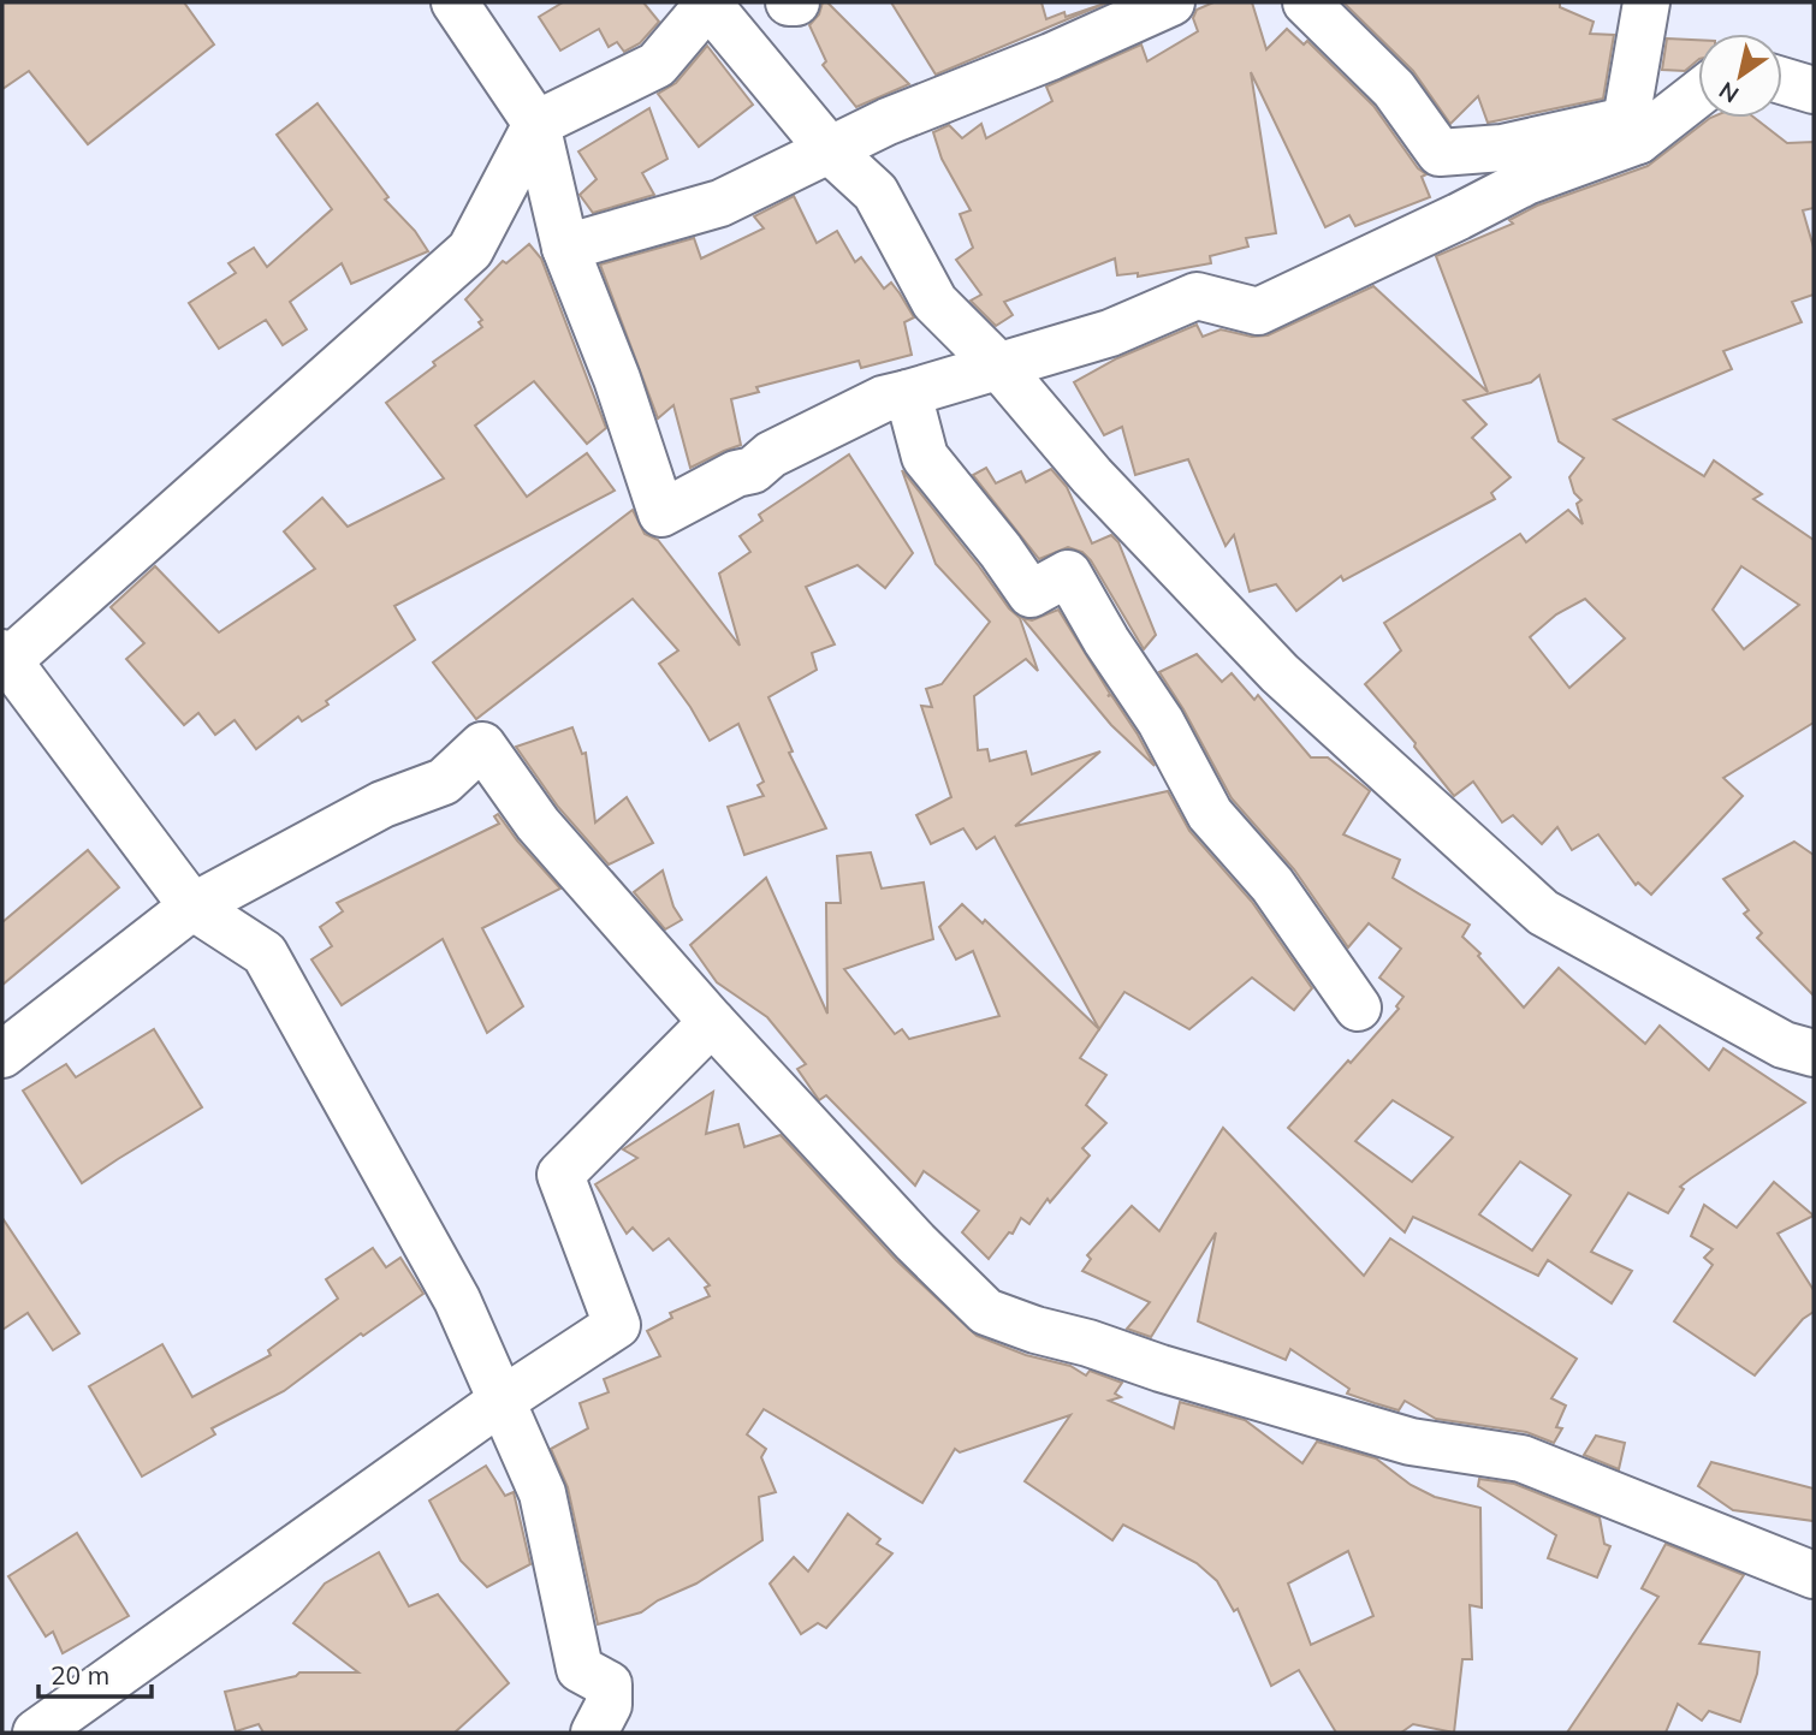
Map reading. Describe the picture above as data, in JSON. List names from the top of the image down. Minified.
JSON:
{"scale_bar":"20 m","north":"bottom left"}
